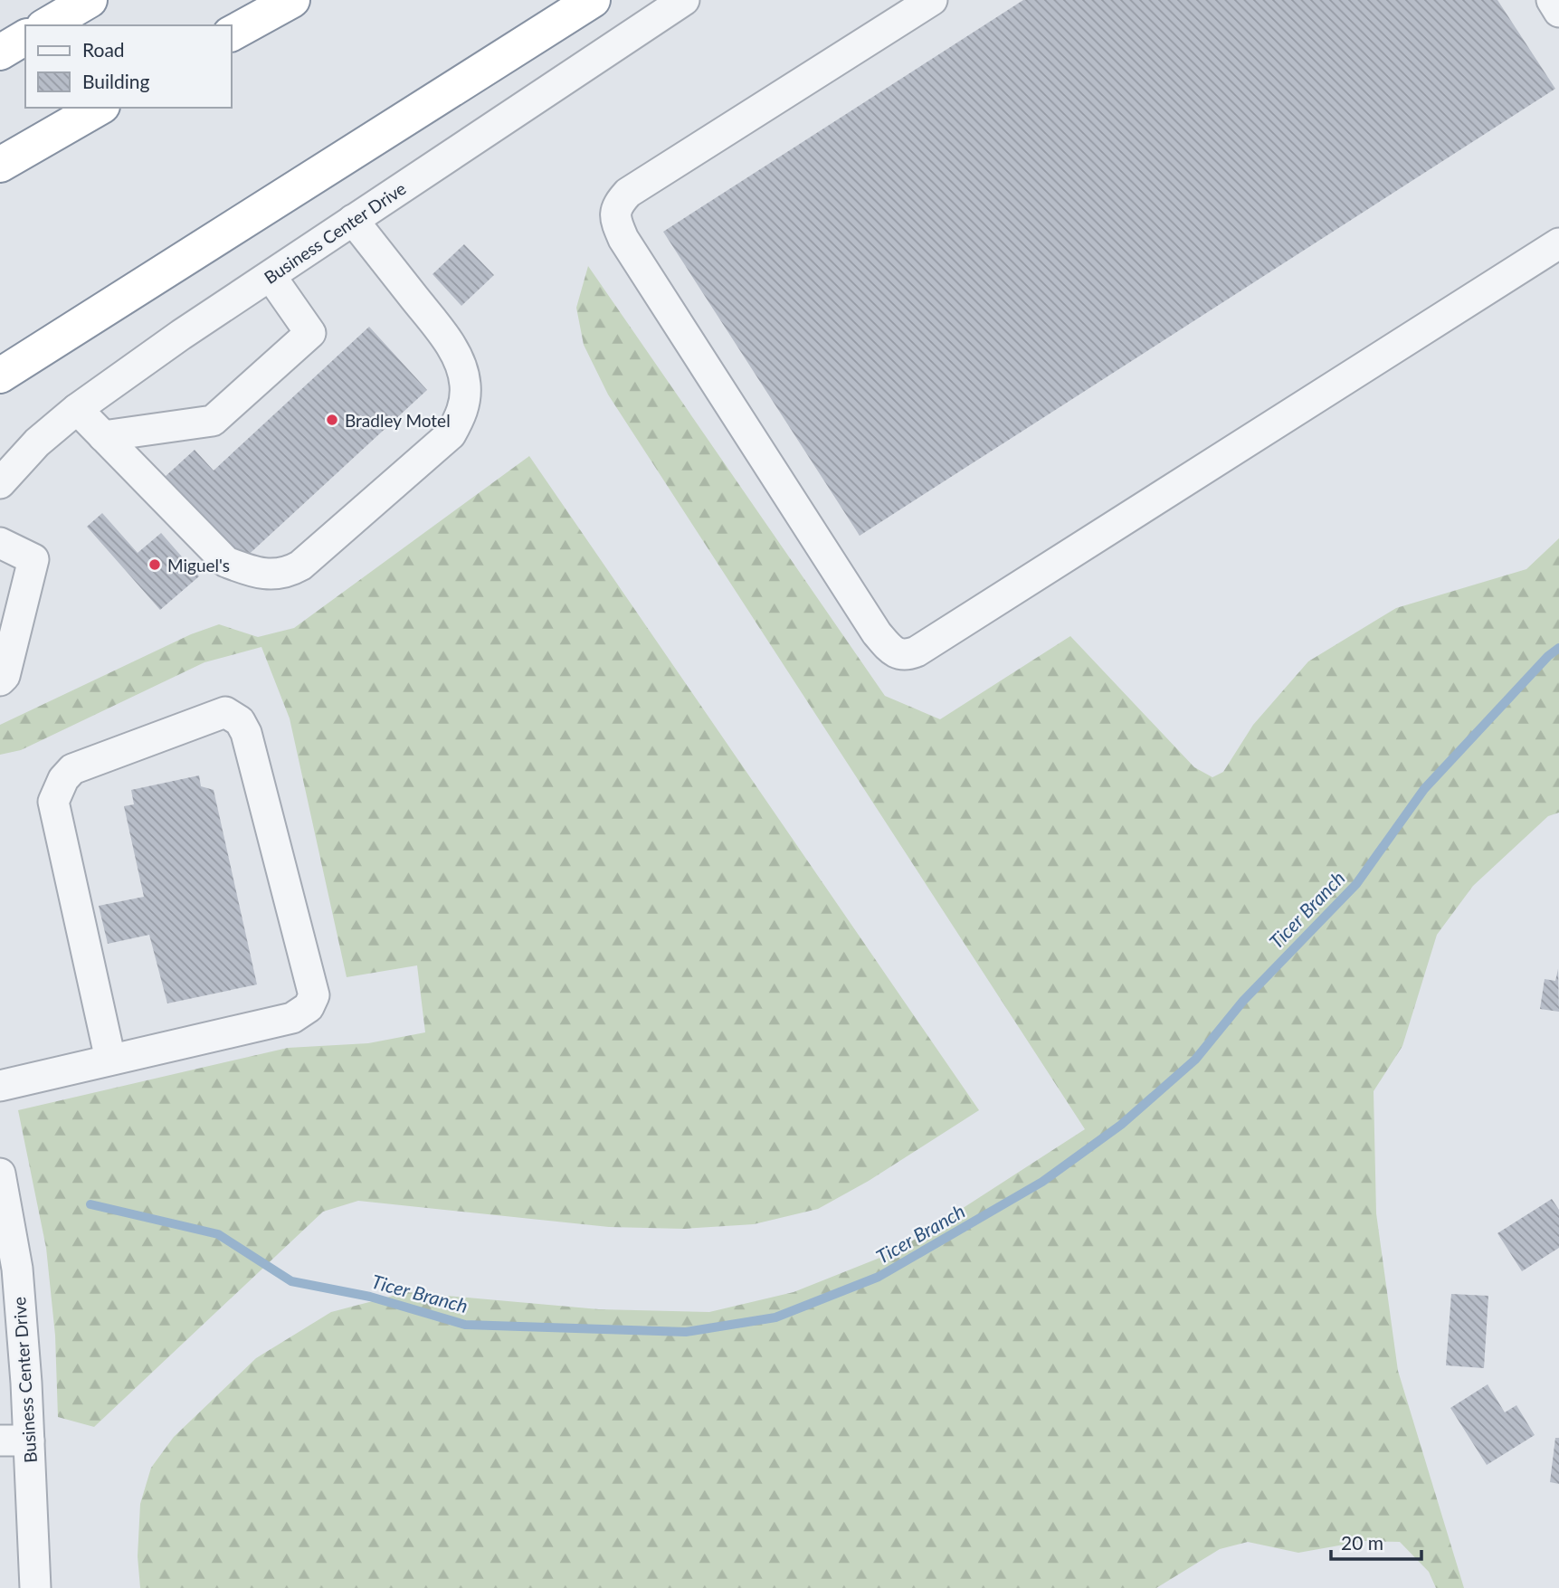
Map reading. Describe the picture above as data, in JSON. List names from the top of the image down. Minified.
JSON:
{"streets":{"street":["Business Center Drive"]},"water":["Ticer Branch"],"places":["Bradley Motel","Miguel's"],"legend":["Road","Building"],"scale_bar":"20 m"}
